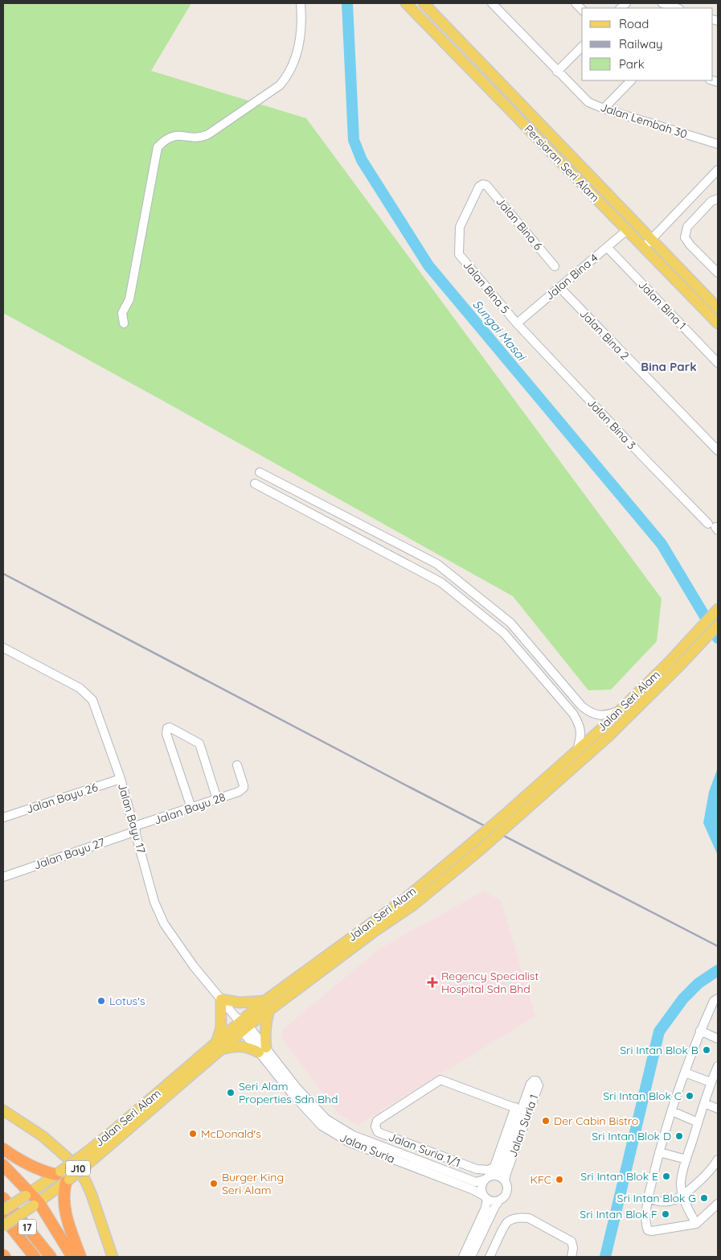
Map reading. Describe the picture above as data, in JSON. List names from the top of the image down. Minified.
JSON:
{"streets":{"highway":["17"],"main road":["Persiaran Seri Alam","Jalan Seri Alam","J10"],"street":["Jalan Lembah 30","Jalan Bina 6","Jalan Bina 4","Jalan Bina 5","Jalan Bina 1","Jalan Bina 2","Jalan Bina 3","Jalan Bayu 26","Jalan Bayu 28","Jalan Bayu 17","Jalan Bayu 27","Jalan Suria 1","Jalan Suria","Jalan Suria 1/1"]},"crossings":[["Persiaran Seri Alam","Jalan Bina 4"],["Jalan Bina 6","Jalan Bina 5"],["Jalan Bina 4","Jalan Bina 5"],["Jalan Bina 4","Jalan Bina 1"],["Jalan Bina 4","Jalan Bina 2"],["Jalan Bina 4","Jalan Bina 3"],["Jalan Bina 5","Jalan Bina 3"],["Jalan Seri Alam","Jalan Bayu 17"],["Jalan Seri Alam","Jalan Suria"],["Jalan Bayu 26","Jalan Bayu 17"],["Jalan Bayu 28","Jalan Bayu 17"],["Jalan Bayu 28","Jalan Bayu 27"],["Jalan Bayu 17","Jalan Bayu 27"],["Jalan Bayu 17","Jalan Suria"],["Jalan Suria 1","Jalan Suria"],["Jalan Suria 1","Jalan Suria 1/1"]],"districts":["Bina Park"],"water":["Sungai Masai"],"places":{"health":["Regency Specialist Hospital Sdn Bhd"],"other":["Lotus's","Sri Intan Blok B","Seri Alam Properties Sdn Bhd","Sri Intan Blok C","Der Cabin Bistro","McDonald's","Sri Intan Blok D","Sri Intan Blok E","KFC","Burger King Seri Alam","Sri Intan Blok G","Sri Intan Blok F"]},"legend":["Road","Railway","Park"]}
